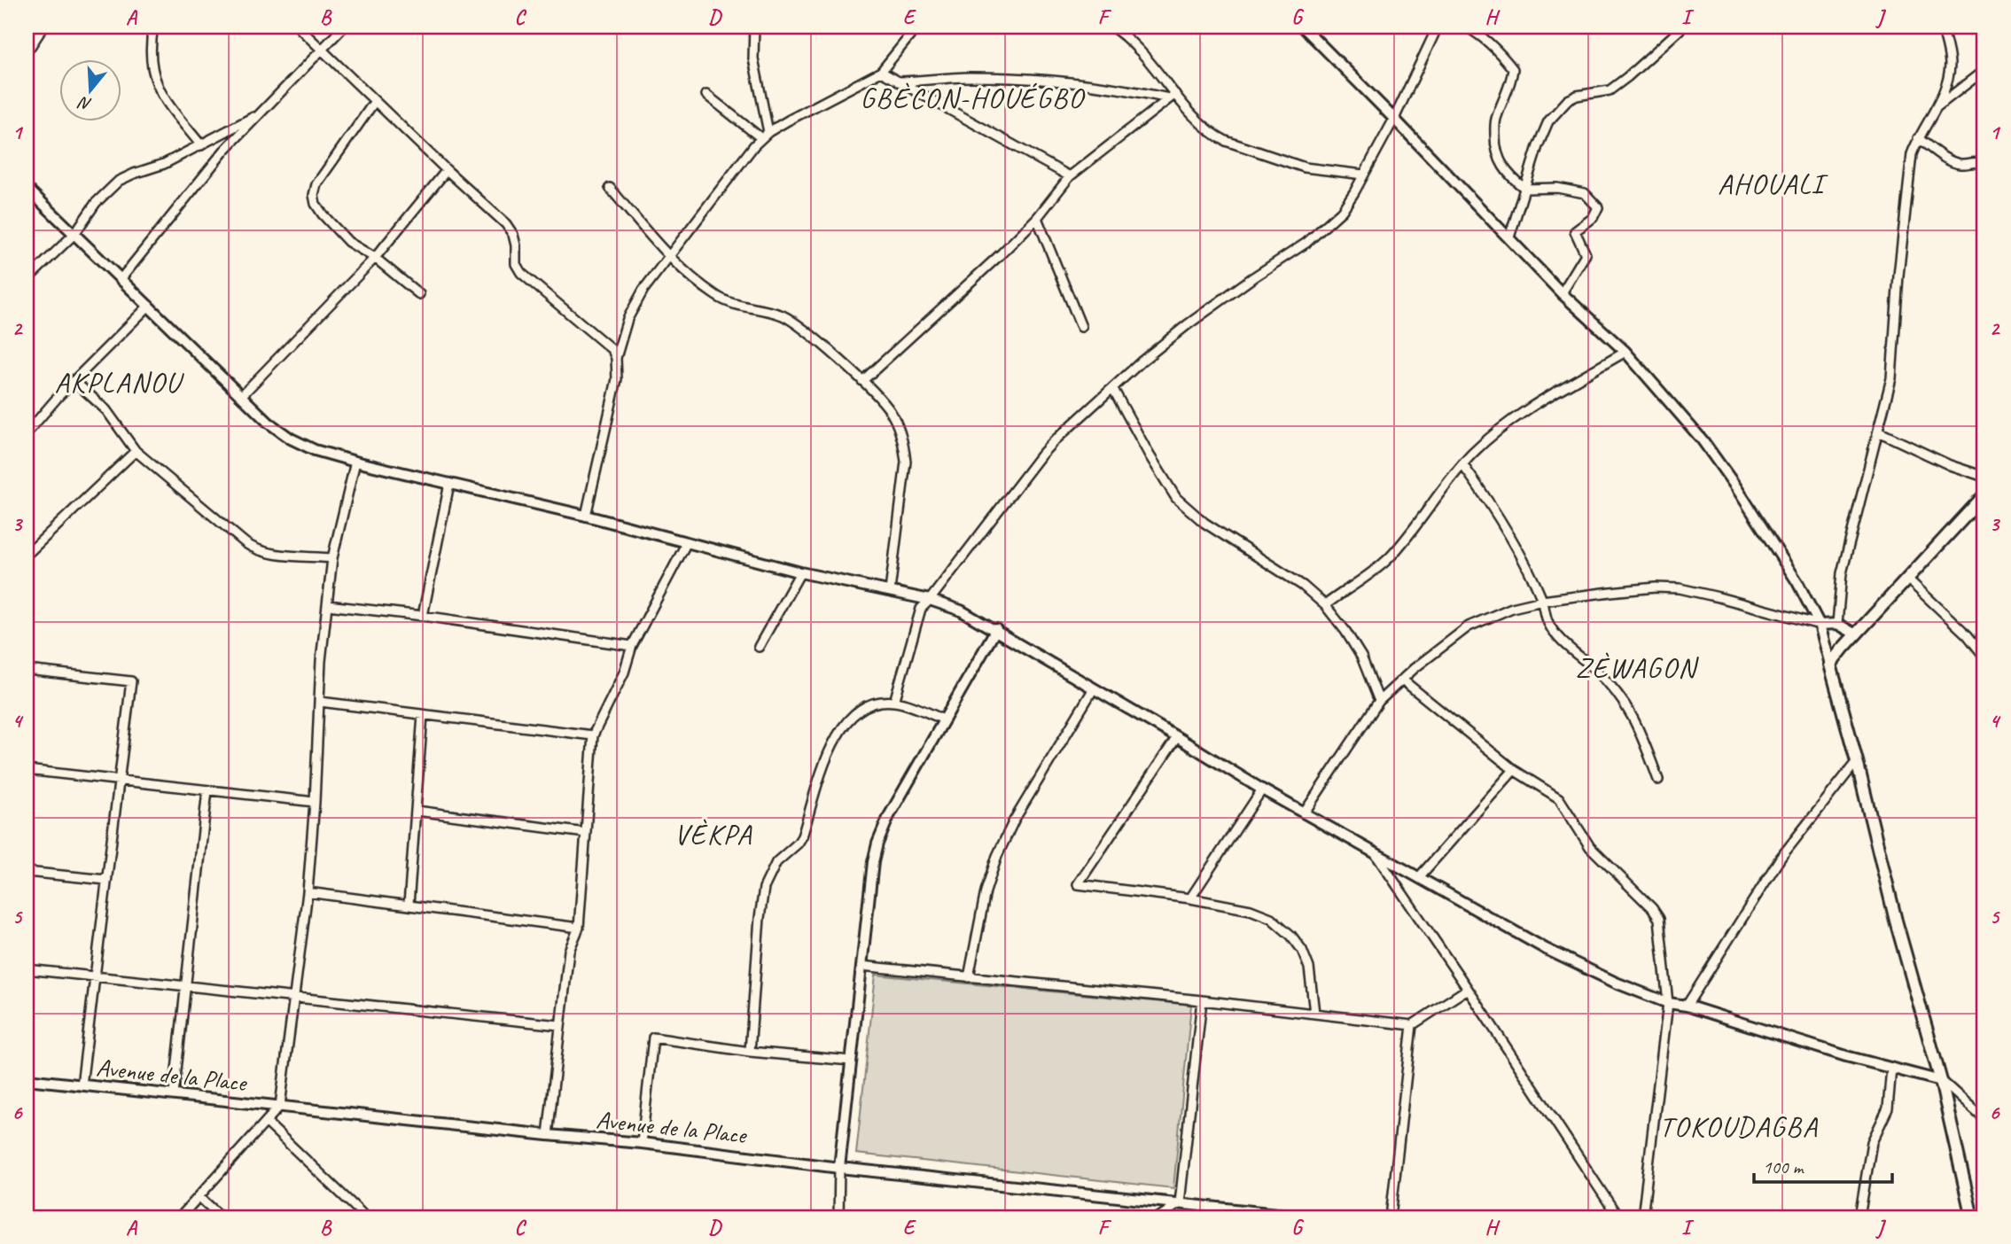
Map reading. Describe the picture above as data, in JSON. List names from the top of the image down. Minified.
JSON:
{"streets":{"street":["Avenue de la Place"]},"districts":["GBÈCON-HOUÉGBO","AHOUALI","AKPLANOU","ZÈWAGON","VÈKPA","TOKOUDAGBA"],"scale_bar":"100 m","north":"bottom","grid":{"columns":["A","B","C","D","E","F","G","H","I","J"],"rows":["1","2","3","4","5","6"]}}
